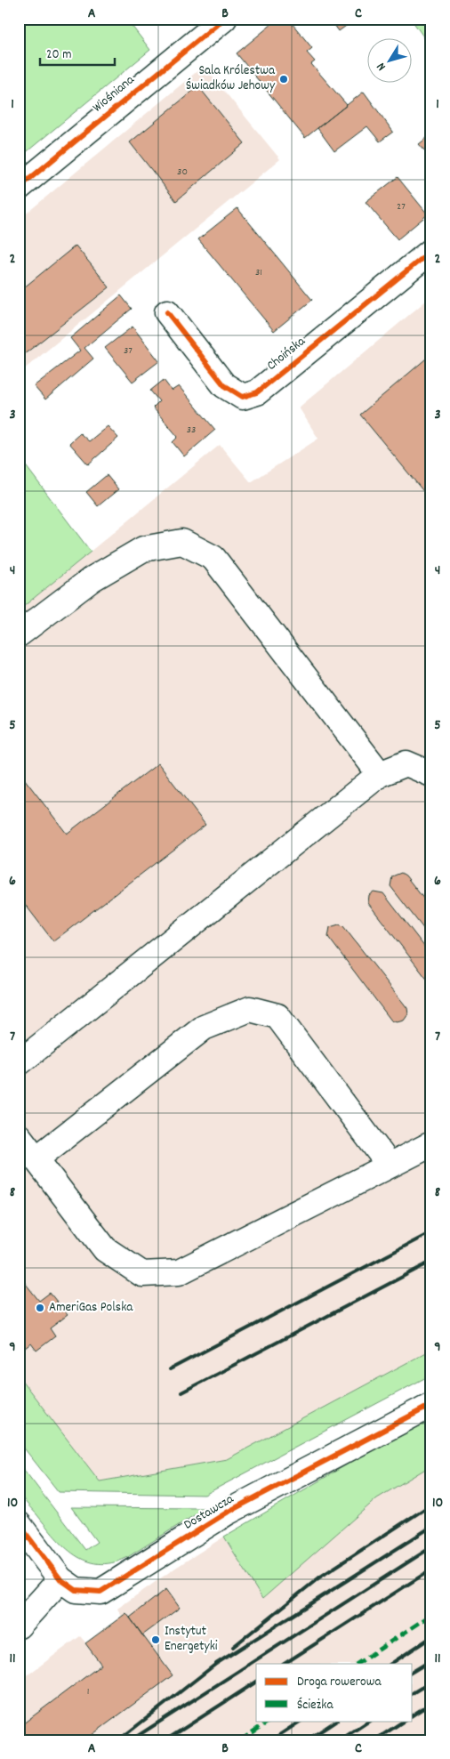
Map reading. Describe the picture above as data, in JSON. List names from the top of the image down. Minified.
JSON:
{"streets":{"street":["Wiośniana","Choińska","Dostawcza"]},"places":["Sala Królestwa Świadków Jehowy","AmeriGas Polska","Instytut Energetyki"],"house_numbers":["30","27","31","37","33","1"],"legend":["Droga rowerowa","Ścieżka"],"scale_bar":"20 m","north":"bottom left","grid":{"columns":["A","B","C"],"rows":["1","2","3","4","5","6","7","8","9","10","11"]}}
